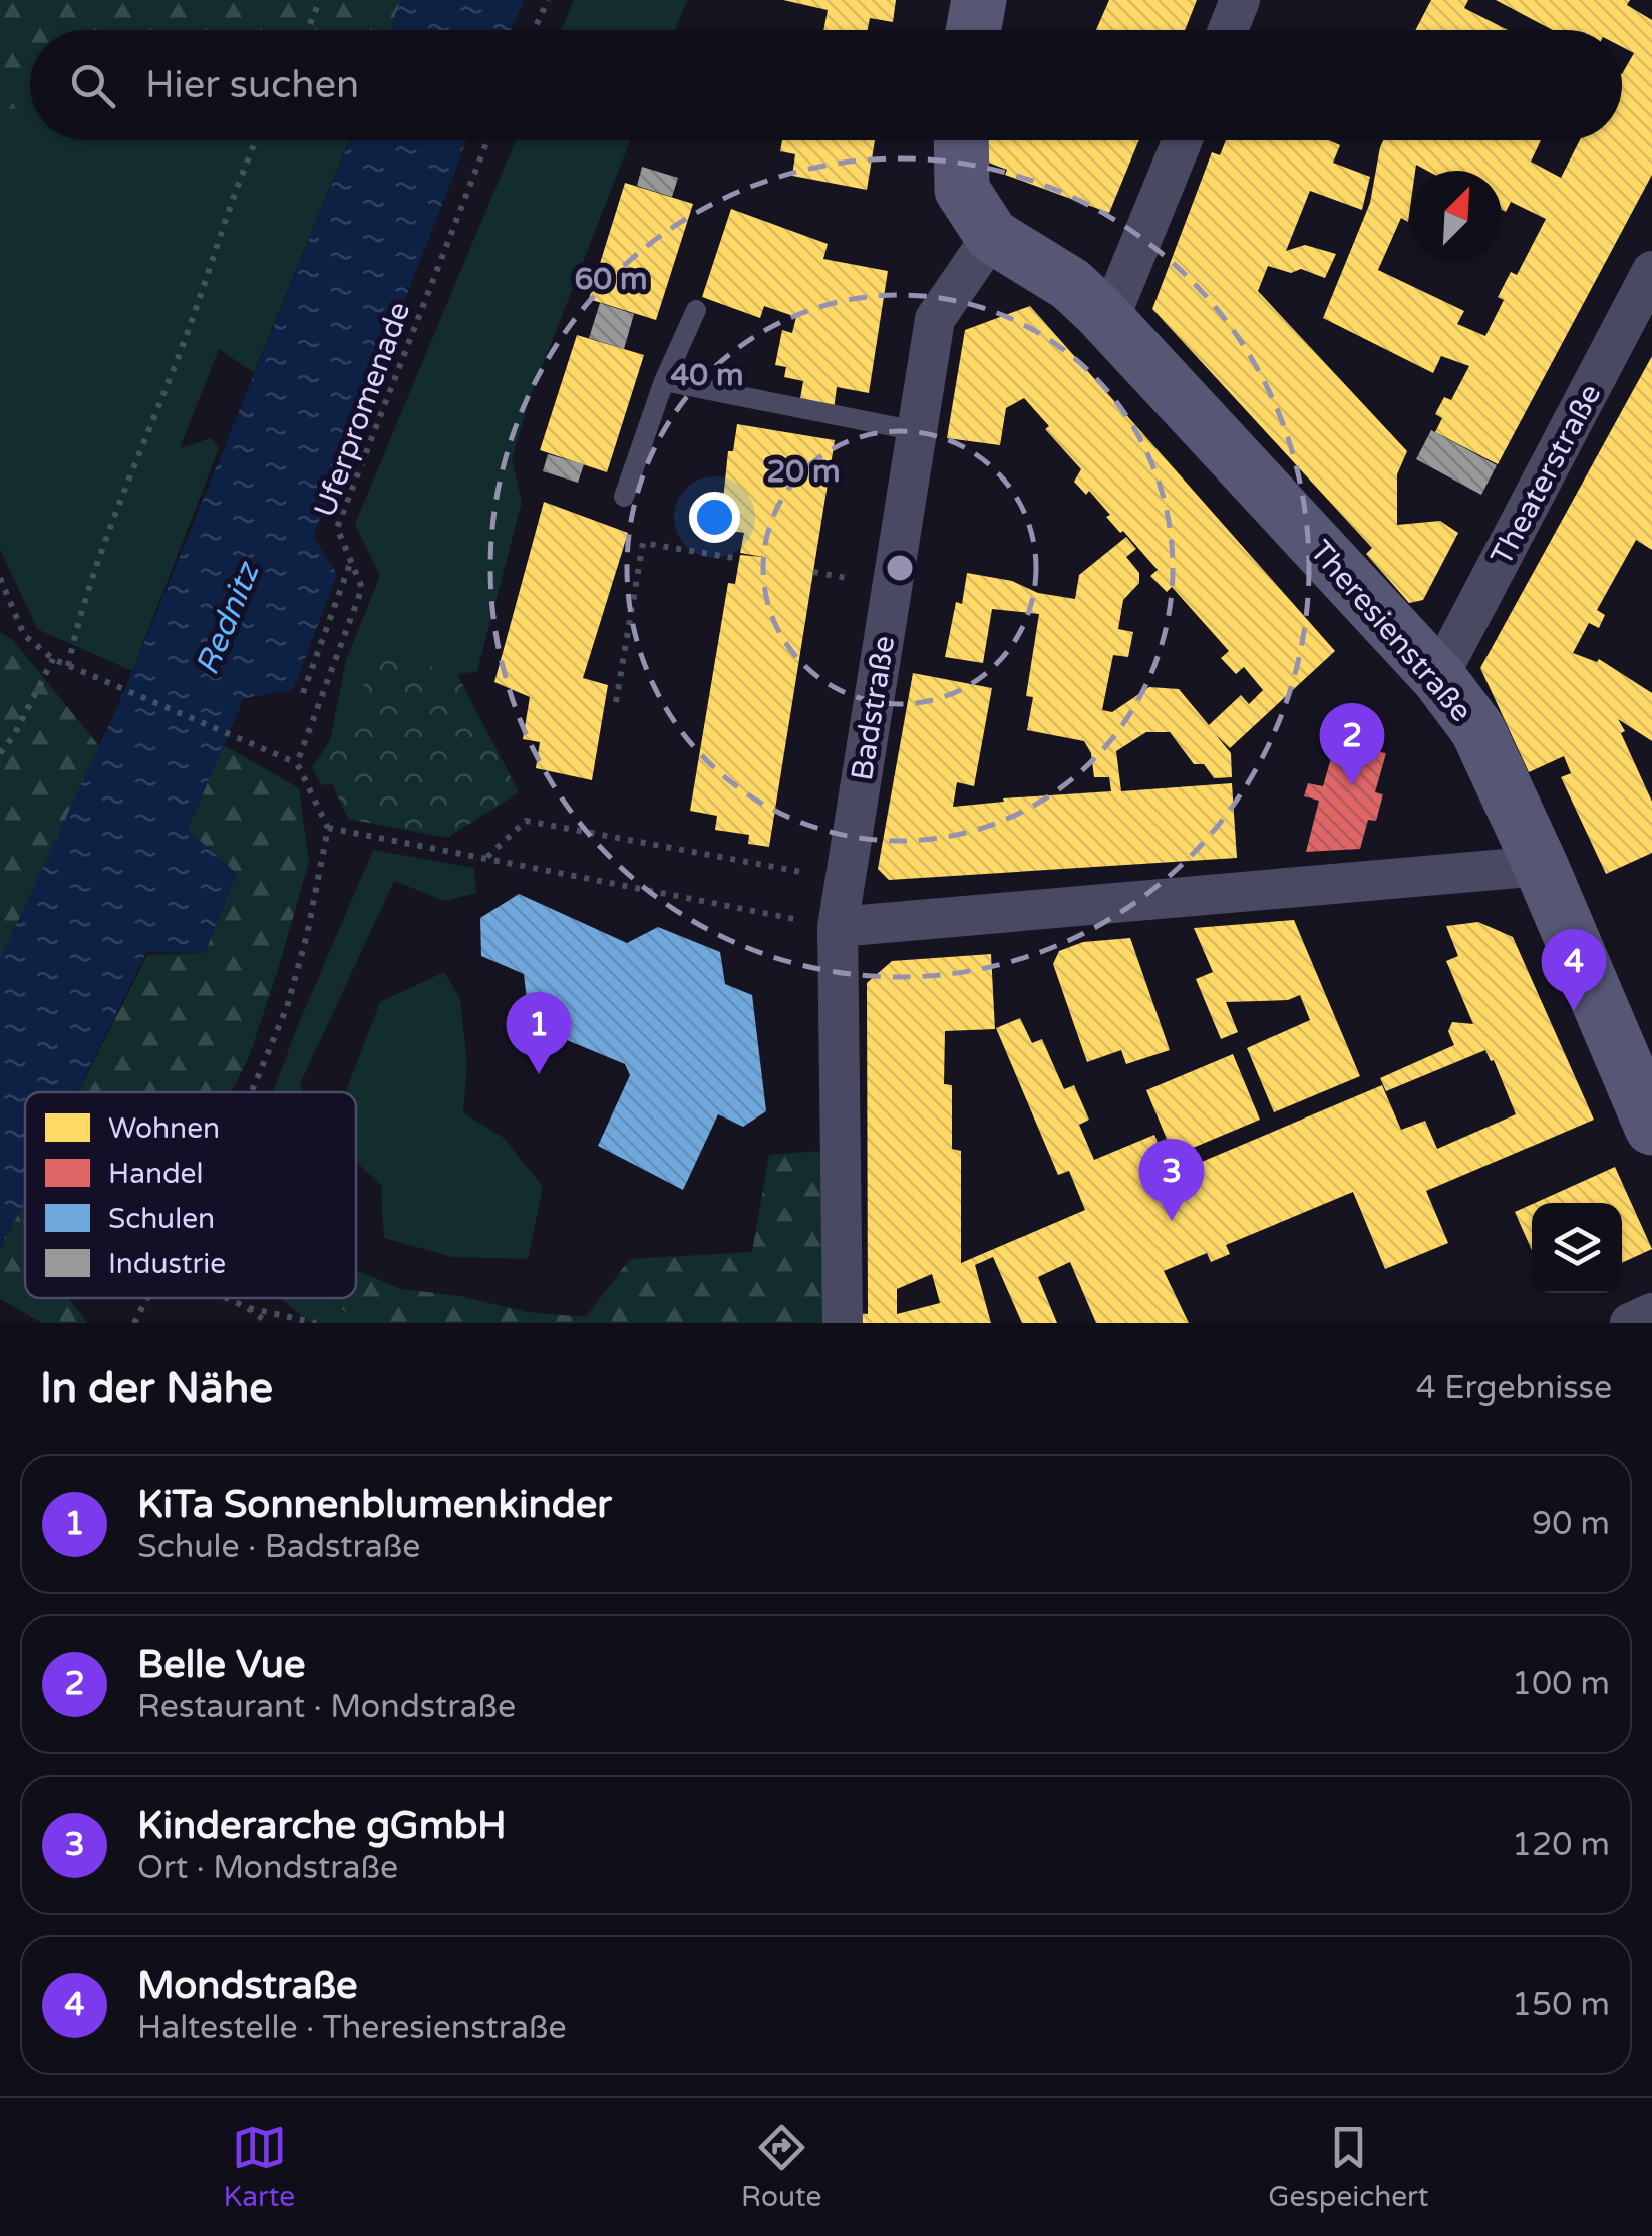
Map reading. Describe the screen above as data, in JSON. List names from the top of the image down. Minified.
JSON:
{"streets":{"street":["Theaterstraße","Theresienstraße","Badstraße"],"path":["Uferpromenade"]},"crossings":[["Theaterstraße","Theresienstraße"],["Theresienstraße","Badstraße"]],"water":["Rednitz"],"legend":["Wohnen","Handel","Schulen","Industrie"],"north":"top right","page":{"search":"Hier suchen","pins":["2","4","1","3"],"heading":["In der Nähe","4 Ergebnisse"],"list":[{"mark":"1","name":"KiTa Sonnenblumenkinder","note":"Schule · Badstraße","value":"90 m"},{"mark":"2","name":"Belle Vue","note":"Restaurant · Mondstraße","value":"100 m"},{"mark":"3","name":"Kinderarche gGmbH","note":"Ort · Mondstraße","value":"120 m"},{"mark":"4","name":"Mondstraße","note":"Haltestelle · Theresienstraße","value":"150 m"}],"nav":["Karte","Route","Gespeichert"]},"rings":["60 m","40 m","20 m"]}
